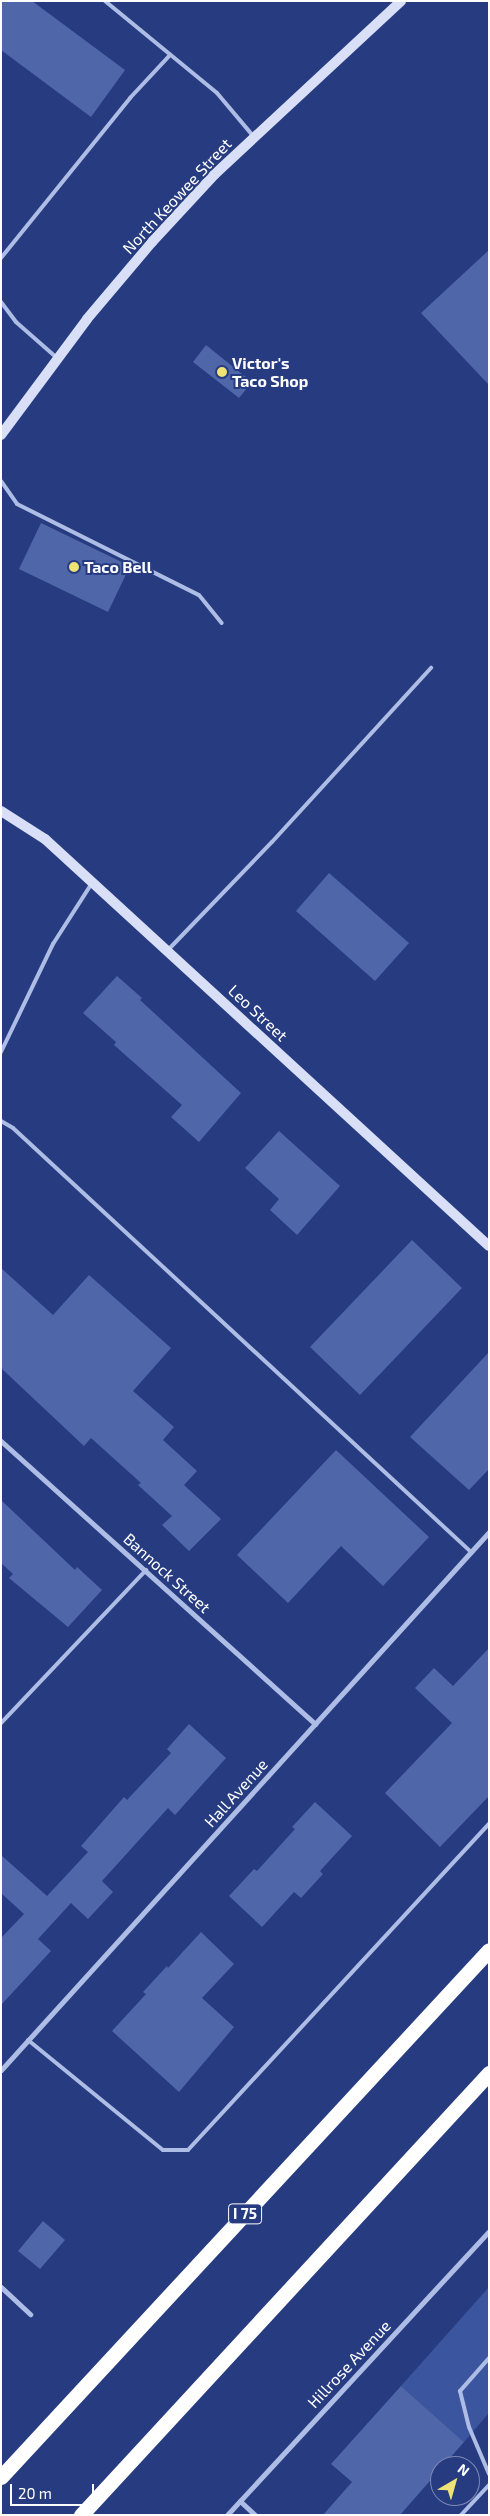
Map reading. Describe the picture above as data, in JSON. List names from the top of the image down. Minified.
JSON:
{"streets":{"highway":["I 75"],"street":["North Keowee Street","Leo Street","Bannock Street","Hall Avenue","Hillrose Avenue"]},"crossings":[["Bannock Street","Hall Avenue"]],"places":["Victor's Taco Shop","Taco Bell"],"scale_bar":"20 m","north":"top right"}
